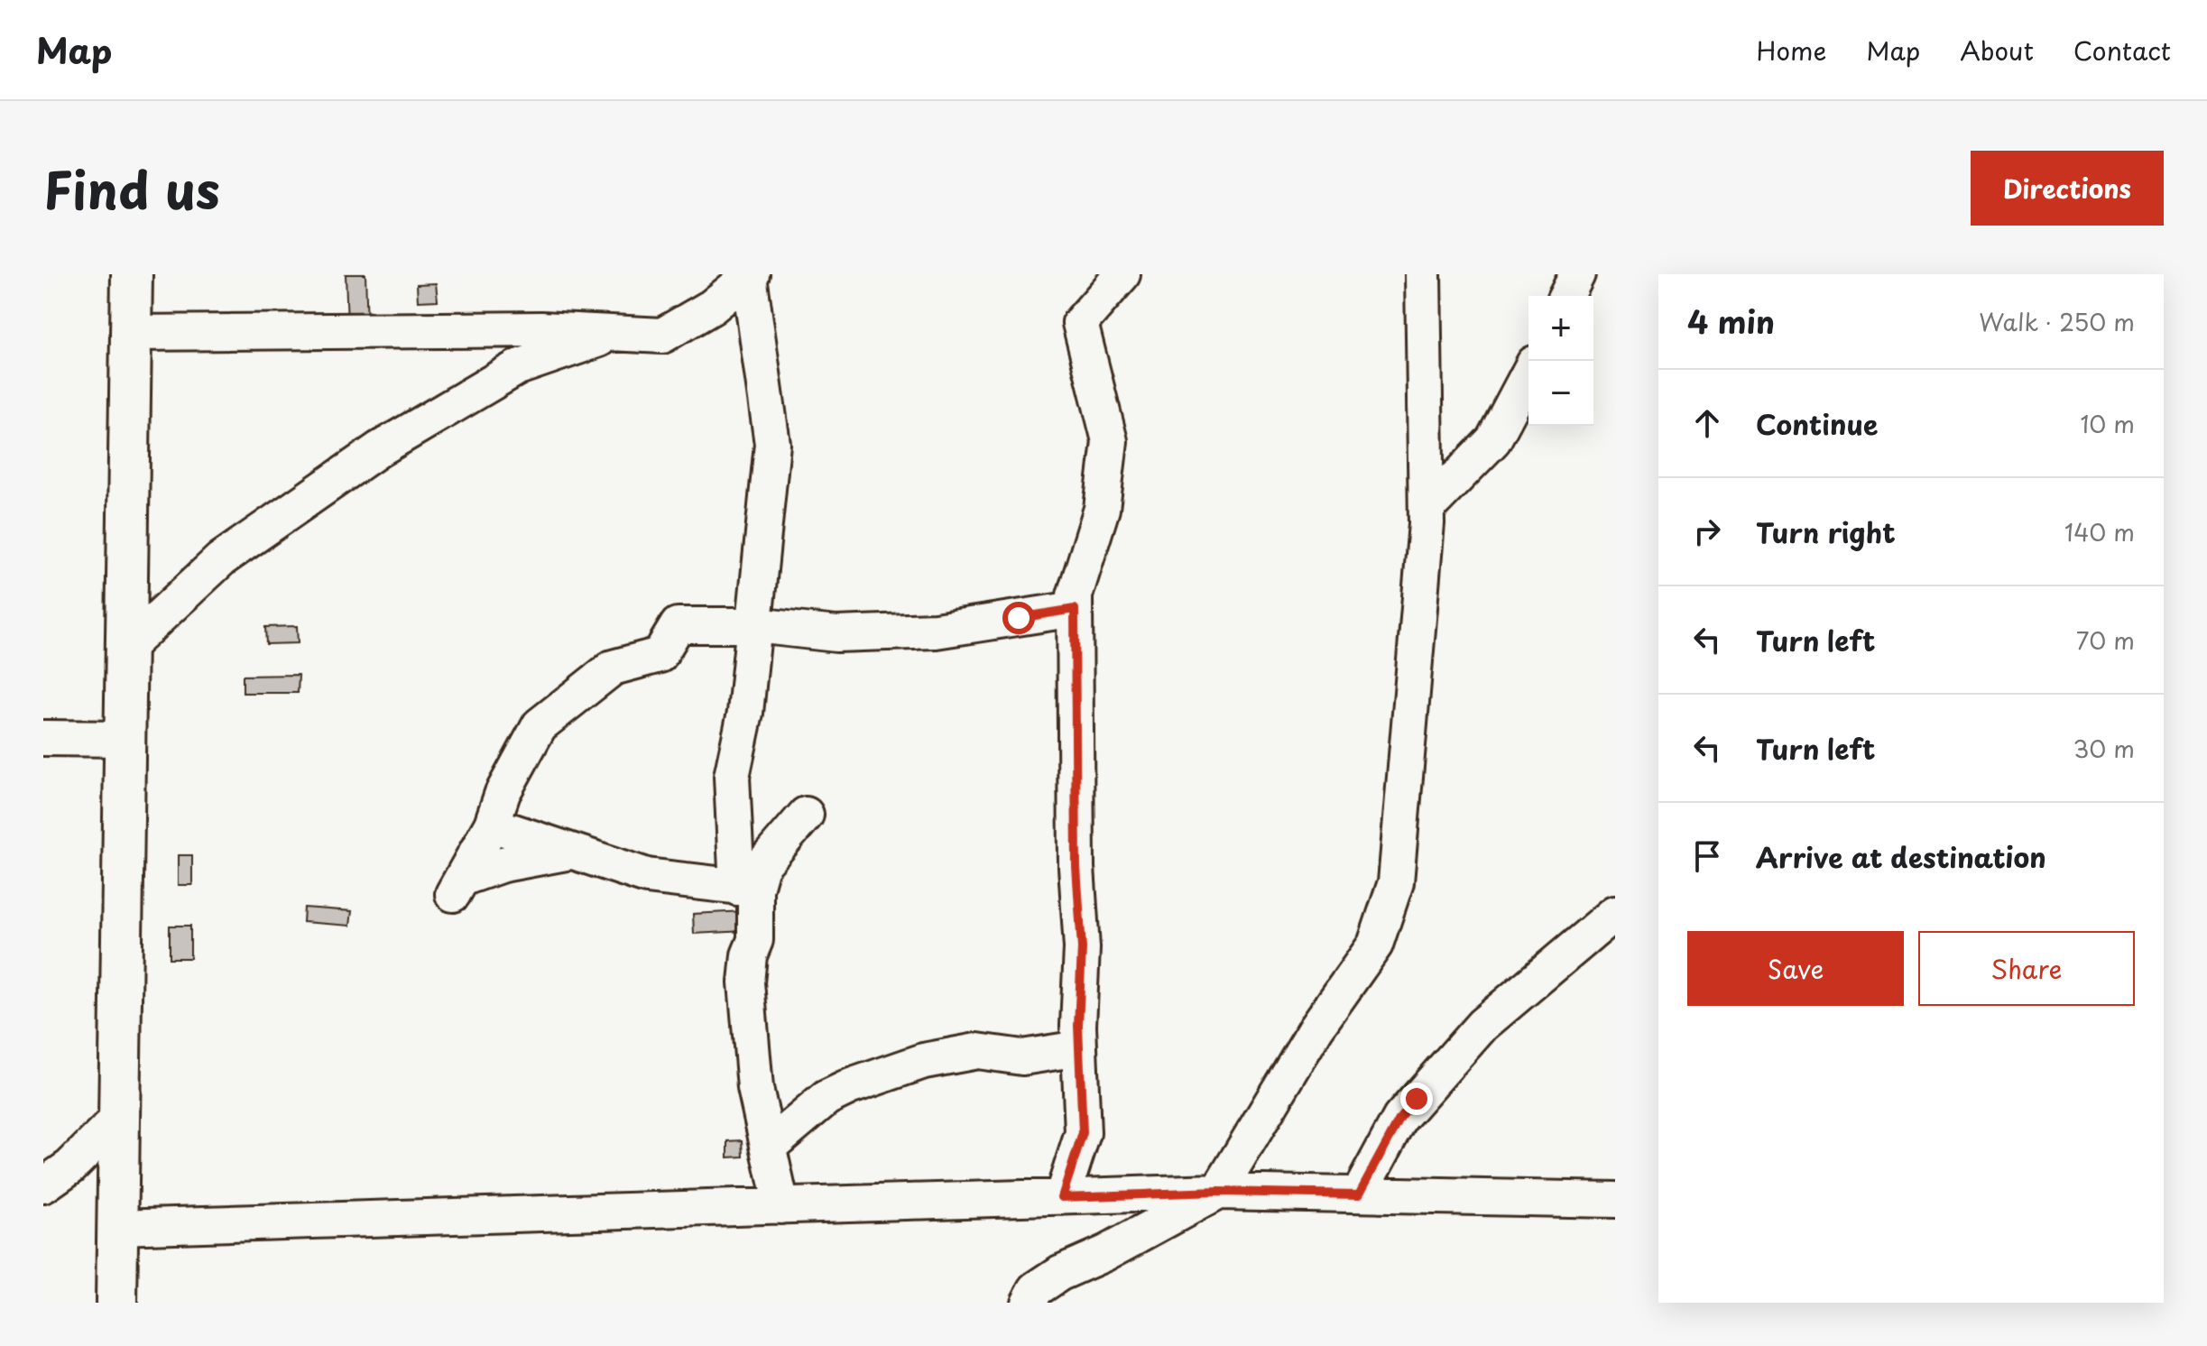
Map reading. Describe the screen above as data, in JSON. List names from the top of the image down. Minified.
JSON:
{"page":{"header":"Map","nav":["Home","Map","About","Contact"],"title":"Find us","buttons":["Directions",["Save","Share"]],"heading":["4 min","Walk · 250 m"],"map_buttons":["+","−"],"list":[["Continue","10 m"],["Turn right","140 m"],["Turn left","70 m"],["Turn left","30 m"],"Arrive at destination"]}}
